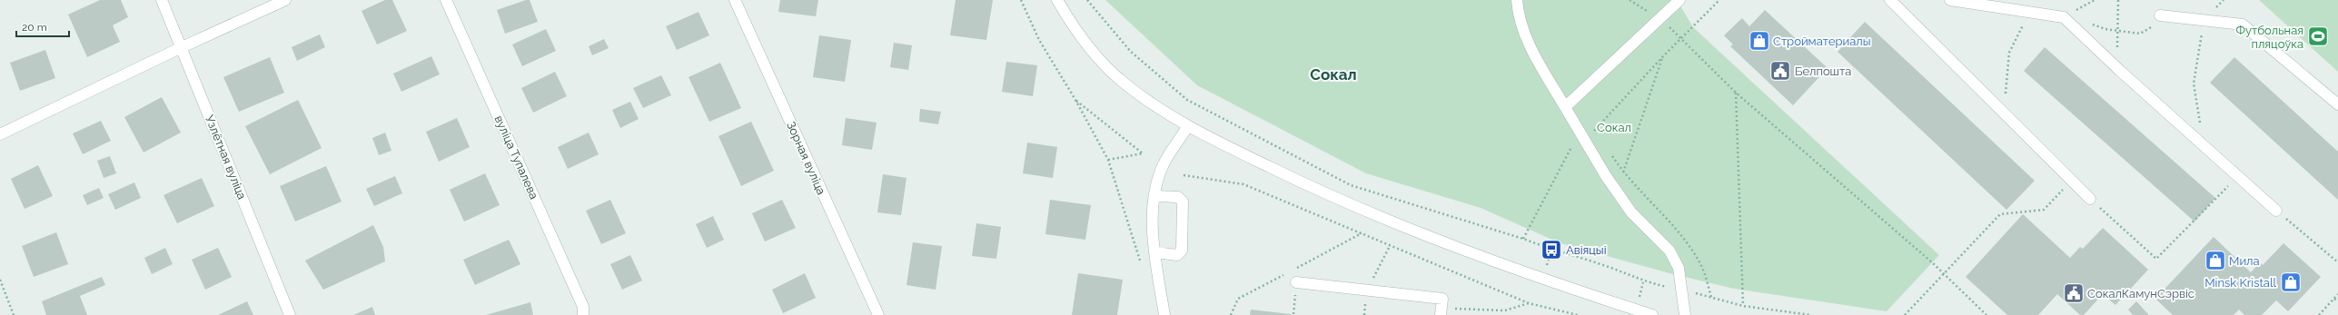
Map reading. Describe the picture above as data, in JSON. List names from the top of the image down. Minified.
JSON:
{"streets":{"street":["Узлётная вуліца","вуліца Тупалева","Зорная вуліца"]},"districts":["Сокал"],"parks":["Сокал"],"places":{"sports":["Футбольная пляцоўка"],"shop":["Стройматериалы","Мила","Minsk Kristall"],"public building":["Белпошта","СокалКамунСэрвіс"],"bus stop":["Авіяцыі"]},"scale_bar":"20 m"}
